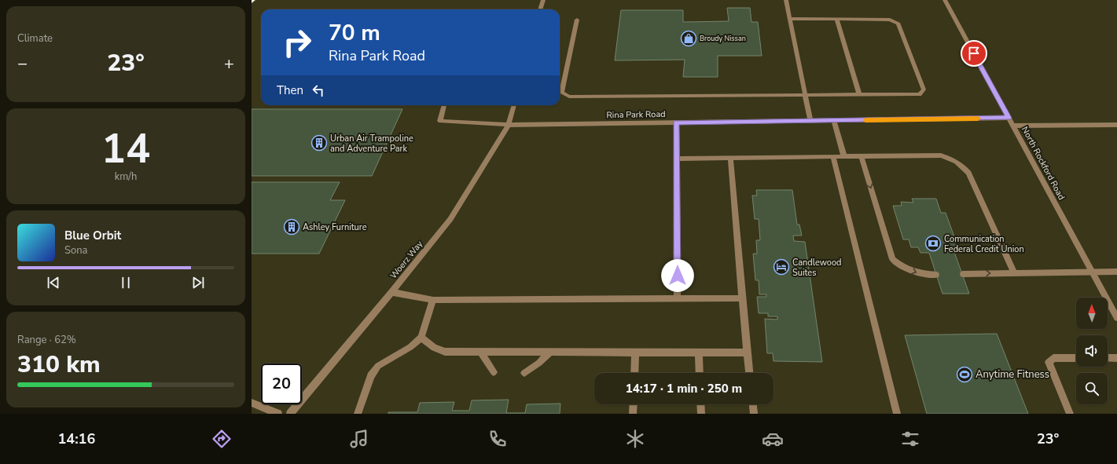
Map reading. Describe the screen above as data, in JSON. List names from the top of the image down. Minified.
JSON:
{"streets":{"street":["Rina Park Road","North Rockford Road","Woerz Way"]},"crossings":[["Rina Park Road","North Rockford Road"],["Rina Park Road","Woerz Way"]],"places":{"shop":["Broudy Nissan"],"building":["Urban Air Trampoline and Adventure Park","Ashley Furniture"],"bank":["Communication Federal Credit Union"],"hotel":["Candlewood Suites"],"sports":["Anytime Fitness"]},"north":"top","page":{"tile":["Climate",["14","km/h"],["Range · 62%","310 km"]],"turn":["70 m","Rina Park Road"],"heat":["−","23°","+"],"then":"Then","song":["Blue Orbit","Sona"],"limit":"20","trip":"14:17 · 1 min · 250 m","tabs":["14:16","23°"]}}
